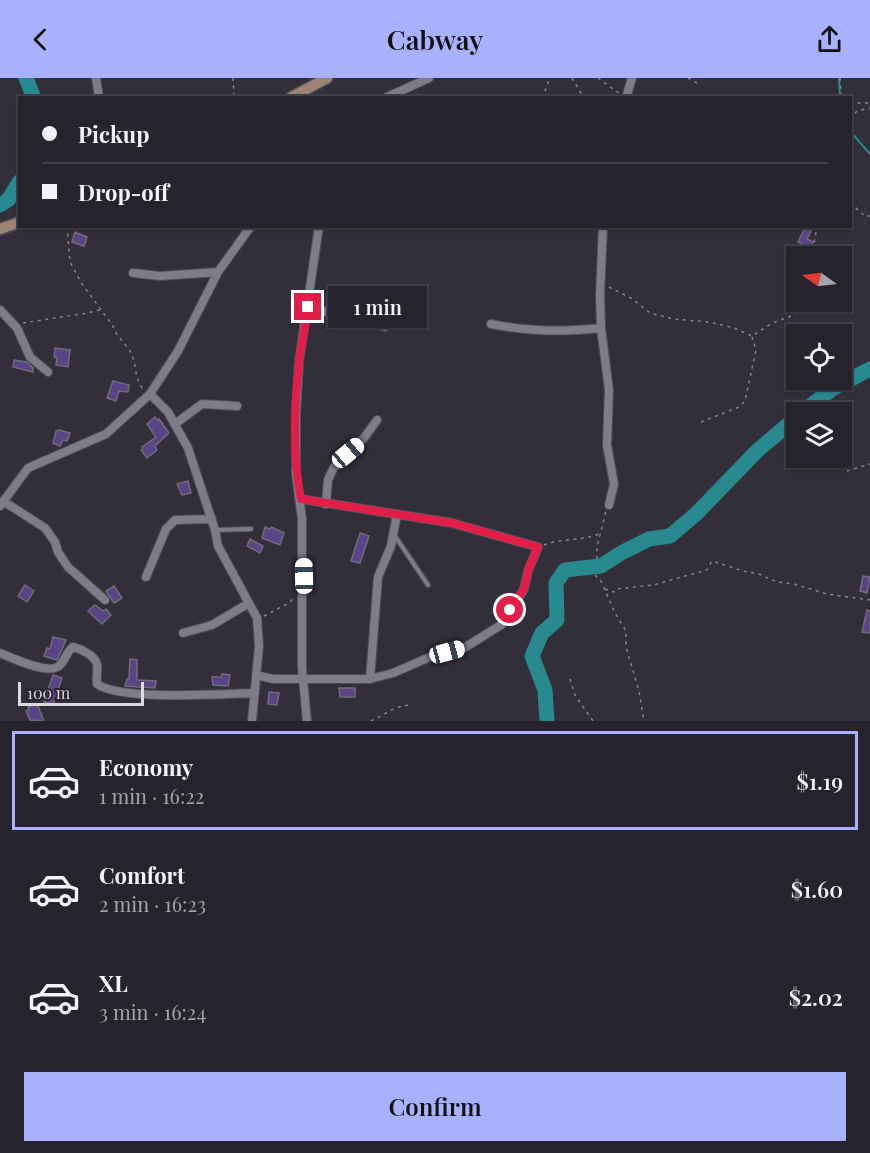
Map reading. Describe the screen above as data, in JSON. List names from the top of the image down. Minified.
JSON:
{"scale_bar":"100 m","north":"left","page":{"header":"Cabway","banner":["Pickup","Drop-off"],"bubble":"1 min","scale":"100 m","list":[{"name":"Economy","note":"1 min · 16:22","value":"$1.19"},{"name":"Comfort","note":"2 min · 16:23","value":"$1.60"},{"name":"XL","note":"3 min · 16:24","value":"$2.02"}],"buttons":"Confirm"}}
